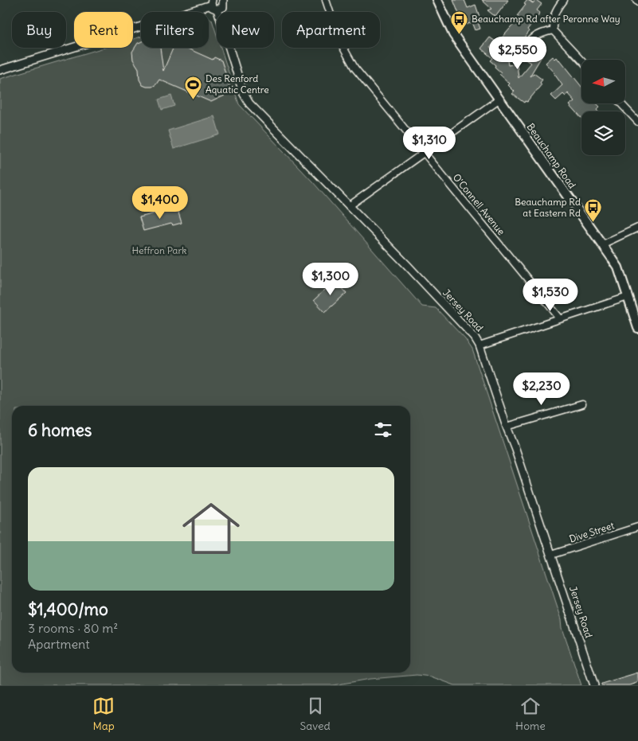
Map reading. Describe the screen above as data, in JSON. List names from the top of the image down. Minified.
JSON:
{"streets":{"main road":["Beauchamp Road"],"street":["O'Connell Avenue","Jersey Road","Dive Street"]},"crossings":[["Jersey Road","Dive Street"]],"parks":["Heffron Park"],"places":{"bus stop":["Beauchamp Rd after Peronne Way","Beauchamp Rd at Eastern Rd"],"sports":["Des Renford Aquatic Centre"]},"north":"left","page":{"chip":["Buy","Rent","Filters","New","Apartment"],"price":["$2,550","$1,310","$1,400","$1,300","$1,530","$2,230"],"heading":"6 homes","list":[{"name":"$1,400/mo","note":"3 rooms · 80 m² · Apartment"}],"tabs":["Map","Saved","Home"]}}
